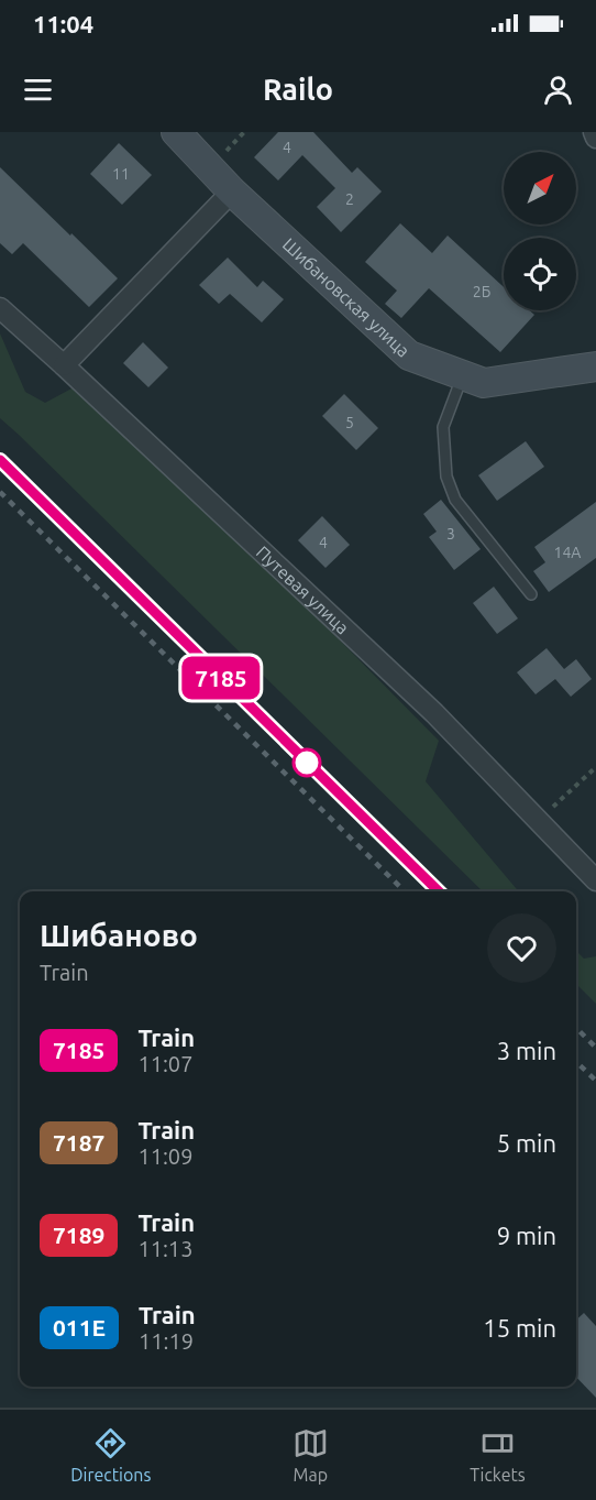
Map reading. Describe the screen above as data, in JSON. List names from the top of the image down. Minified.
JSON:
{"streets":{"street":["Шибановская улица","Путевая улица"]},"house_numbers":["4","11","2","2Б","5","3","4","14А"],"north":"top right","page":{"status":"11:04","header":"Railo","on_map":"7185","heading":["Шибаново","Train"],"list":[{"mark":"7185","name":"Train","note":"11:07","value":"3 min"},{"mark":"7187","name":"Train","note":"11:09","value":"5 min"},{"mark":"7189","name":"Train","note":"11:13","value":"9 min"},{"mark":"011Е","name":"Train","note":"11:19","value":"15 min"}],"tabs":["Directions","Map","Tickets"]}}
